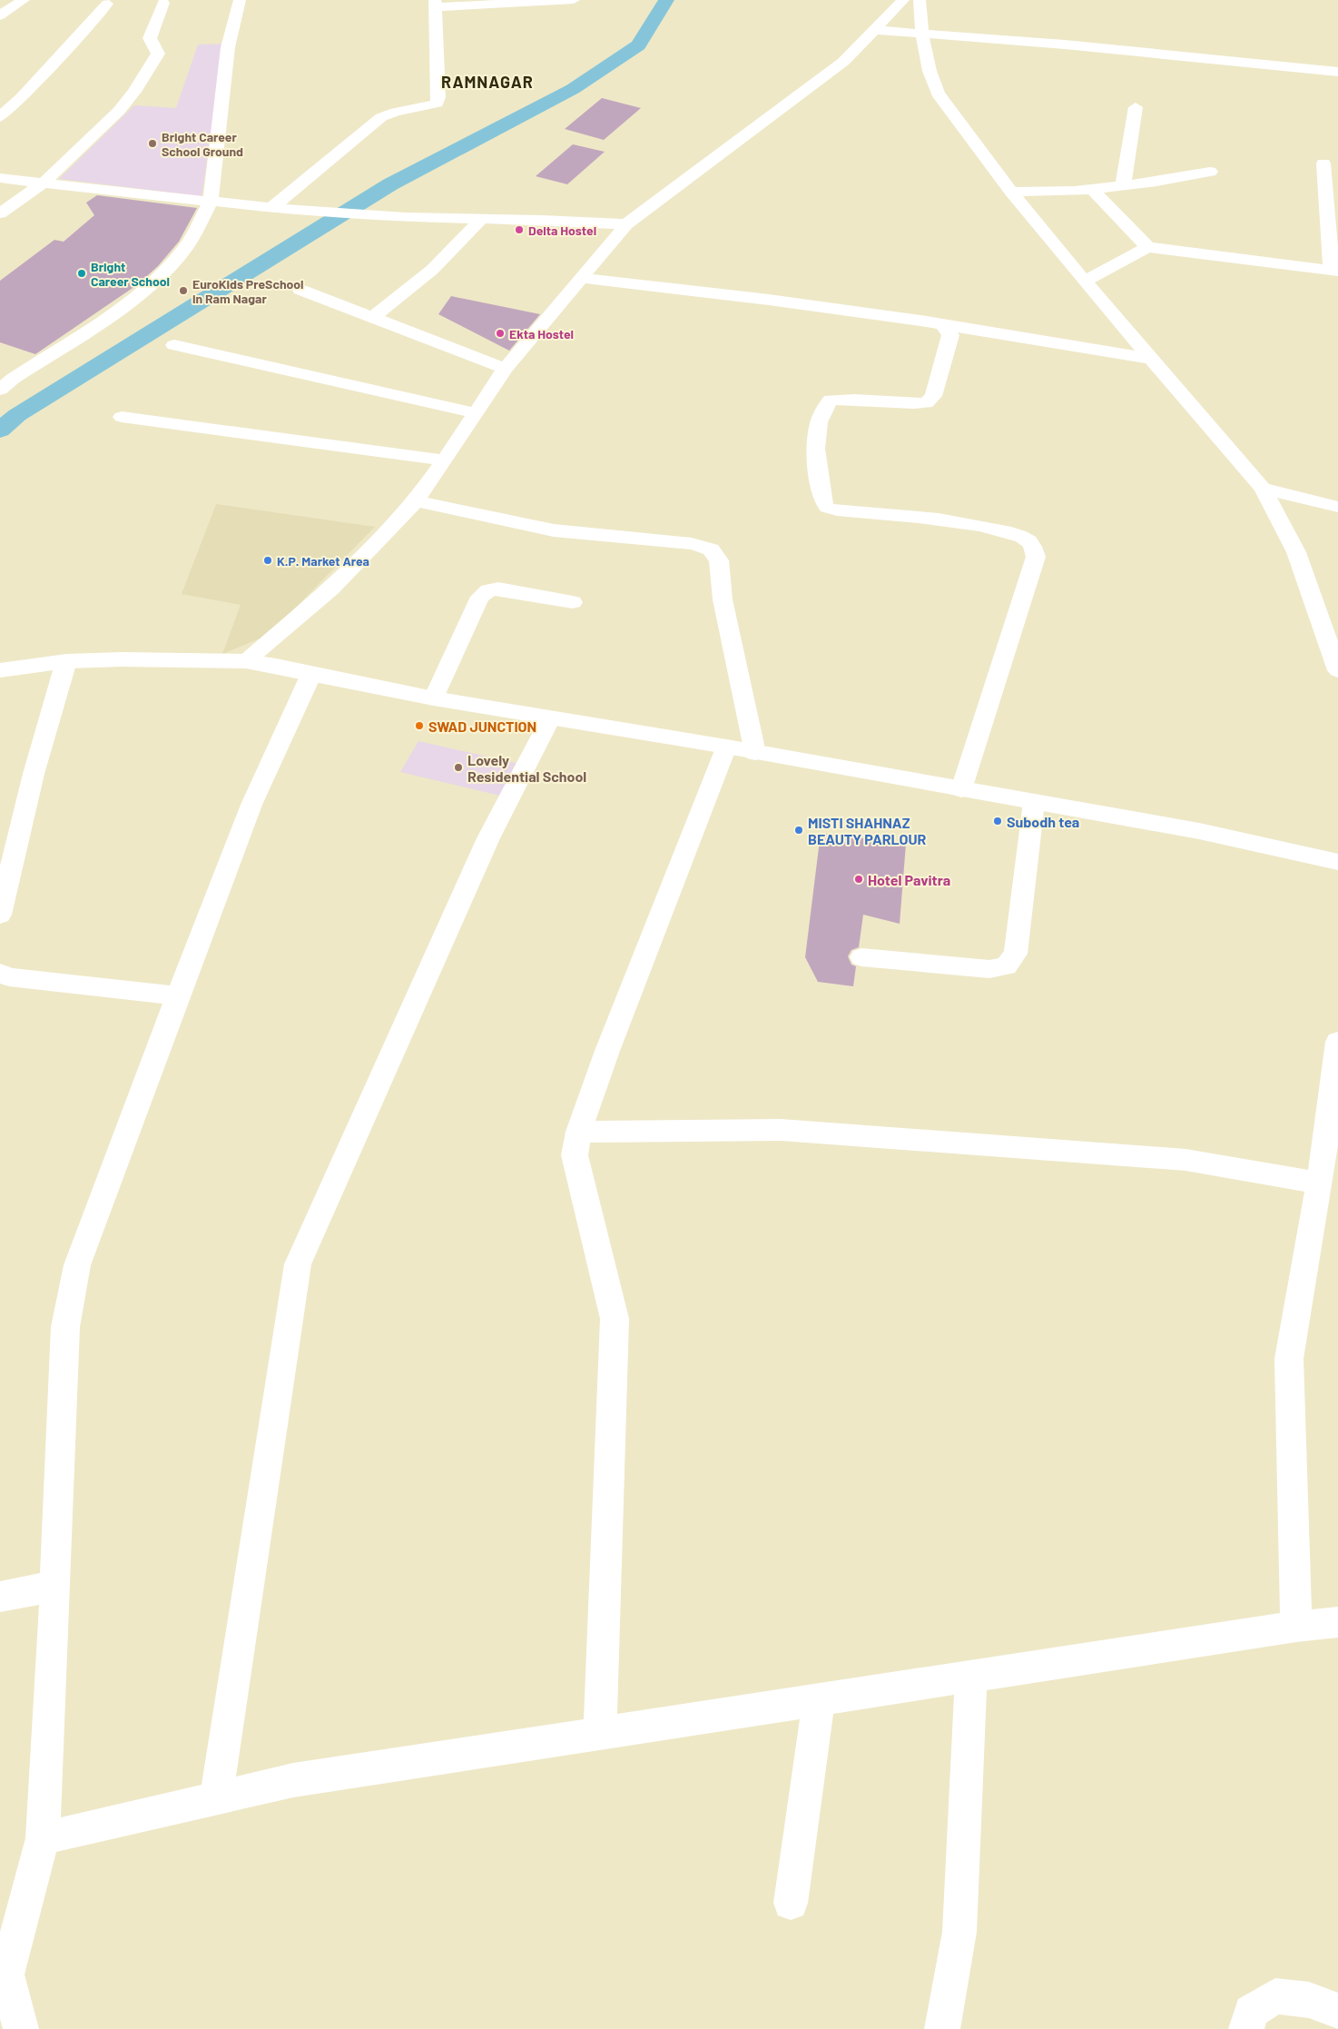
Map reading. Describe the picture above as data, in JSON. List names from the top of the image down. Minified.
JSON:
{"districts":["RAMNAGAR"],"places":["Bright Career School Ground","Delta Hostel","Bright Career School","EuroKids PreSchool in Ram Nagar","Ekta Hostel","K.P. Market Area","SWAD JUNCTION","Lovely Residential School","Subodh tea","MISTI SHAHNAZ BEAUTY PARLOUR","Hotel Pavitra"]}
